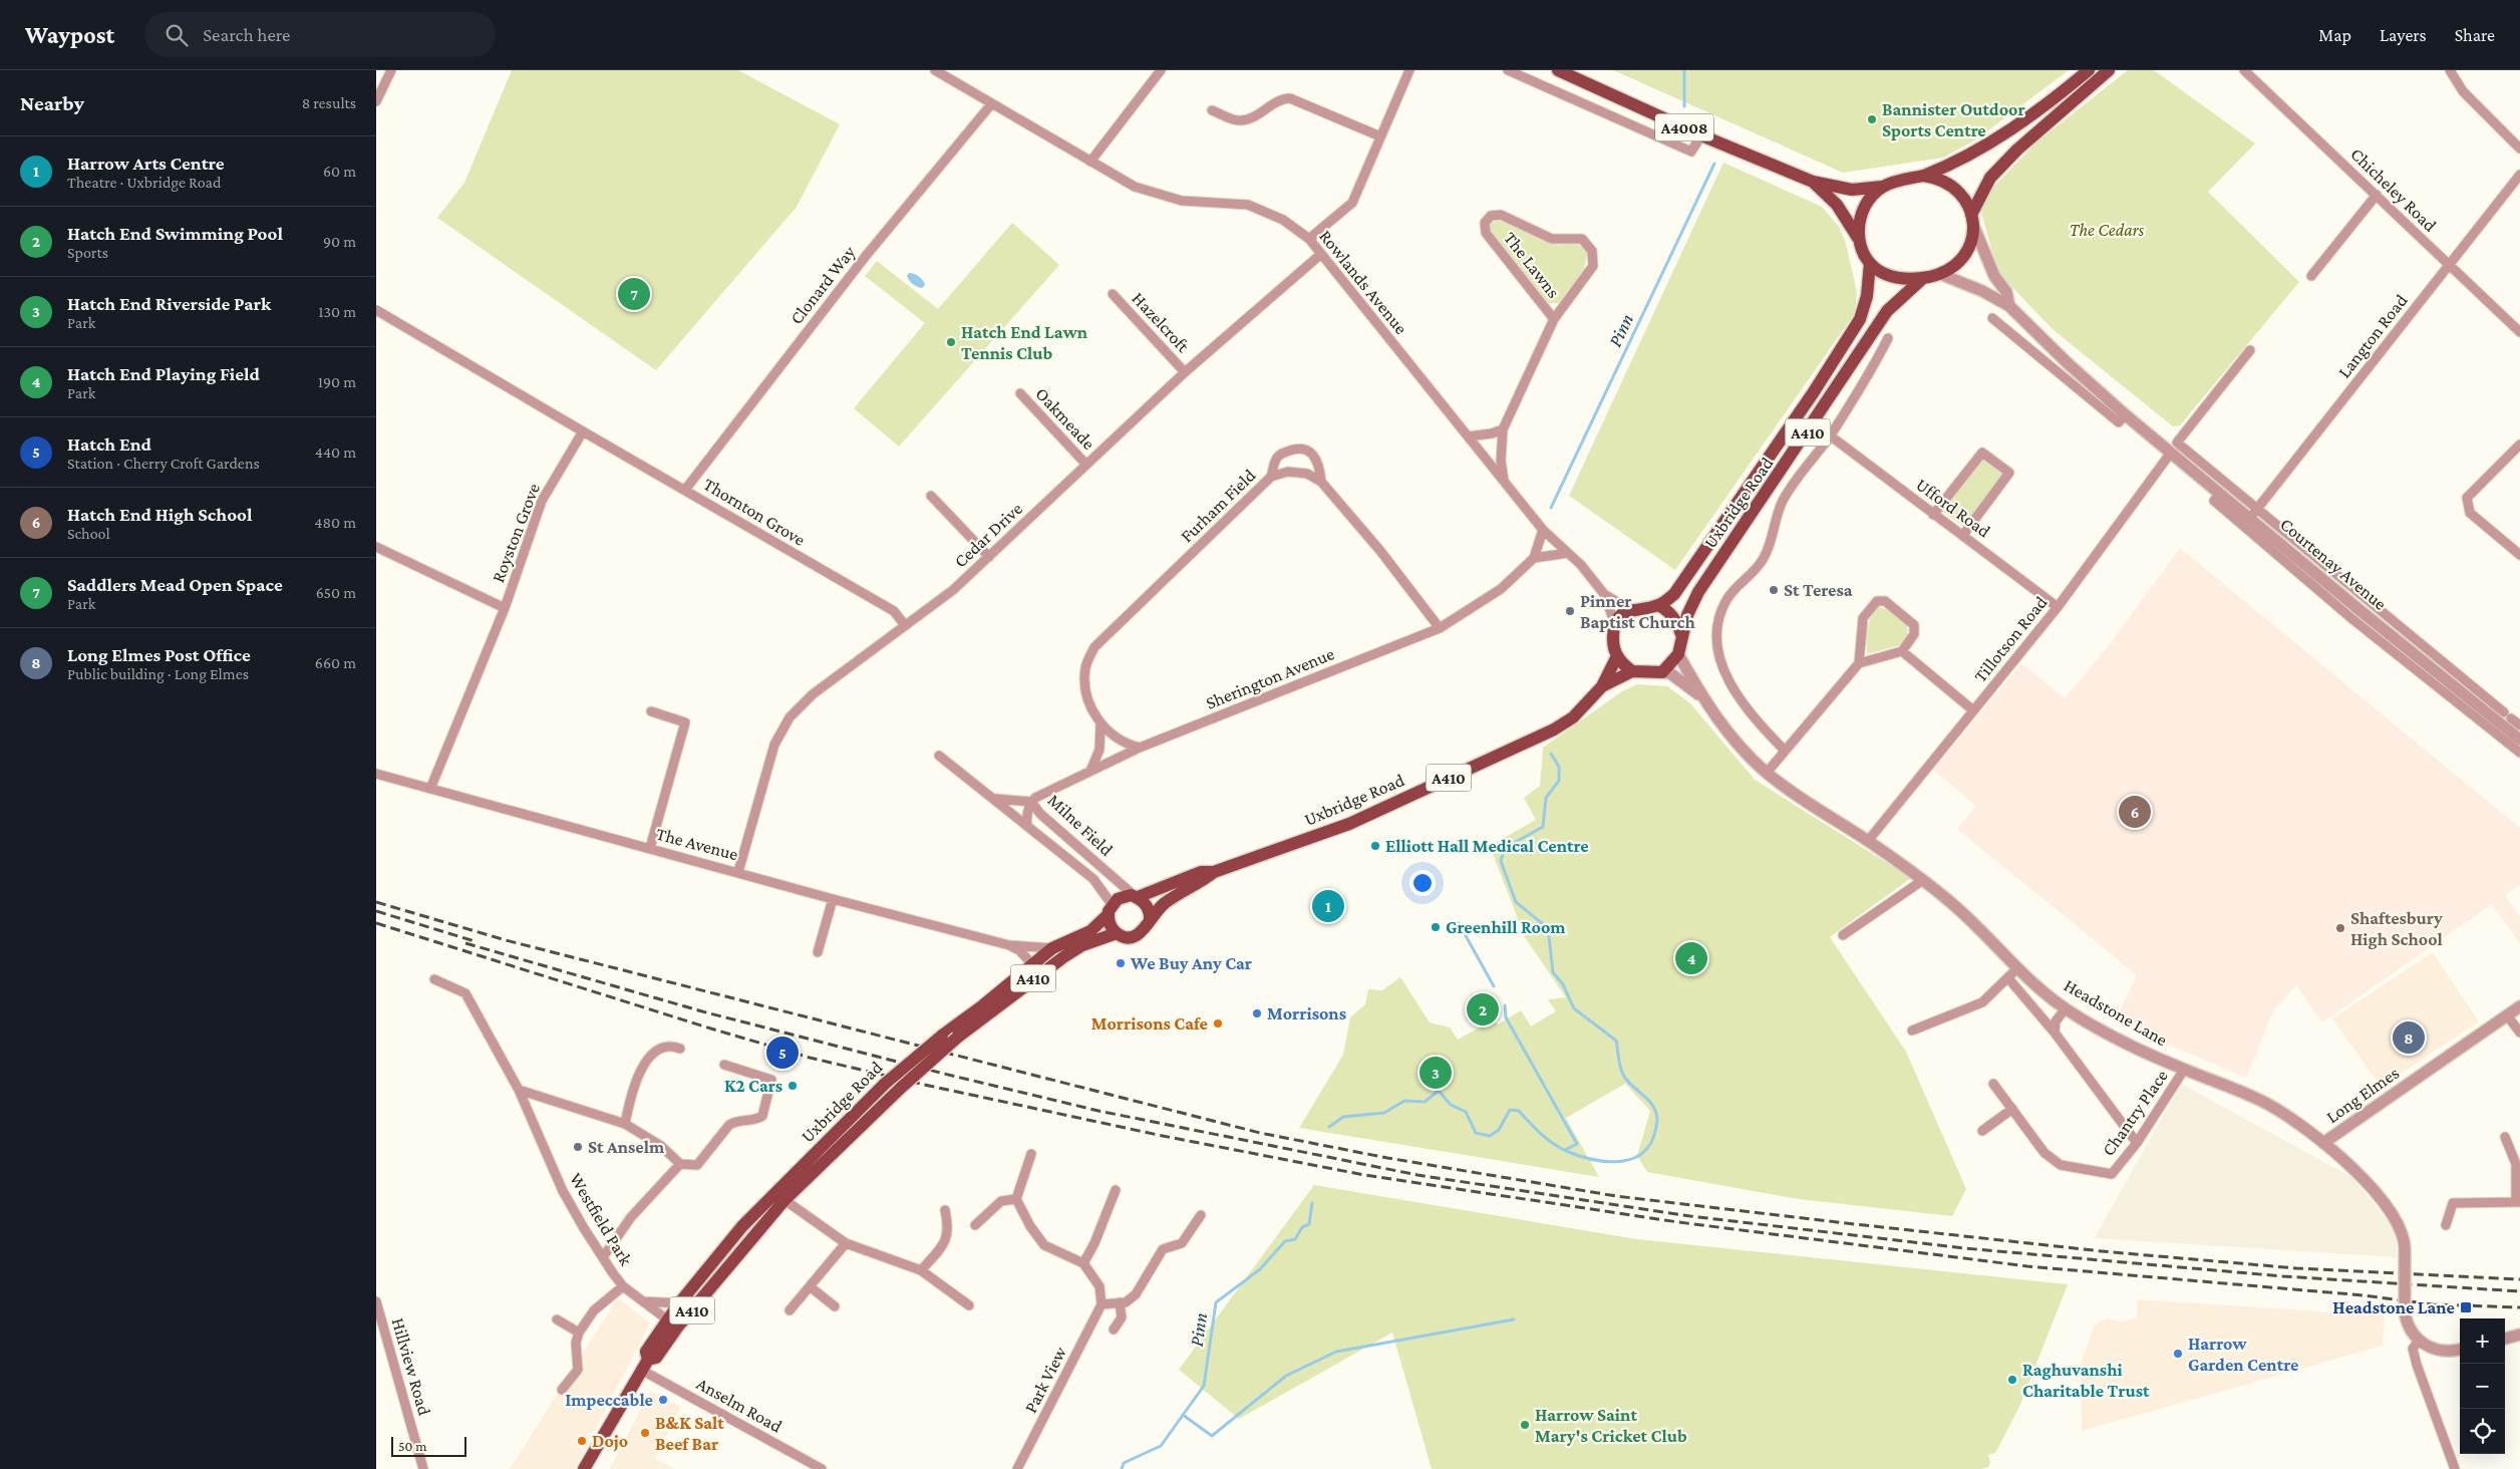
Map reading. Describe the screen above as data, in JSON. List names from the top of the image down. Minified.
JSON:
{"streets":{"main road":["A4008","A410","Uxbridge Road"],"street":["Chicheley Road","The Lawns","Rowlands Avenue","Clonard Way","Hazelcroft","Langton Road","Oakmeade","Furham Field","Ufford Road","Thornton Grove","Royston Grove","Cedar Drive","Courtenay Avenue","Tillotson Road","Sherington Avenue","Milne Field","The Avenue","Headstone Lane","Long Elmes","Chantry Place","Westfield Park","Hillview Road","Park View","Anselm Road"]},"crossings":[["A4008","Uxbridge Road"],["A4008","Courtenay Avenue"],["Chicheley Road","Langton Road"],["Rowlands Avenue","Clonard Way"],["Rowlands Avenue","Uxbridge Road"],["Rowlands Avenue","Cedar Drive"],["Rowlands Avenue","Sherington Avenue"],["Rowlands Avenue","Headstone Lane"],["Clonard Way","Thornton Grove"],["Hazelcroft","Cedar Drive"],["Langton Road","Courtenay Avenue"],["Oakmeade","Cedar Drive"],["Uxbridge Road","Courtenay Avenue"],["Uxbridge Road","Milne Field"],["Uxbridge Road","The Avenue"],["Uxbridge Road","Headstone Lane"],["Uxbridge Road","Westfield Park"],["Uxbridge Road","Anselm Road"],["Furham Field","Sherington Avenue"],["Ufford Road","Tillotson Road"],["Thornton Grove","Royston Grove"],["Thornton Grove","Cedar Drive"],["Royston Grove","The Avenue"],["Cedar Drive","The Avenue"],["Courtenay Avenue","Tillotson Road"],["Tillotson Road","Headstone Lane"],["Sherington Avenue","Milne Field"],["Headstone Lane","Long Elmes"],["Headstone Lane","Chantry Place"]],"water":["Pinn"],"parks":["The Cedars"],"places":{"other":["Bannister Outdoor Sports Centre","Hatch End Lawn Tennis Club","St Teresa","Pinner Baptist Church","Elliott Hall Medical Centre","Greenhill Room","Shaftesbury High School","We Buy Any Car","Morrisons","Morrisons Cafe","K2 Cars","St Anselm","Harrow Garden Centre","Raghuvanshi Charitable Trust","Impeccable","Harrow Saint Mary's Cricket Club","B&K Salt Beef Bar","Dojo"],"transit":["Headstone Lane"]},"scale_bar":"50 m","page":{"header":"Waypost","search":"Search here","nav":["Map","Layers","Share"],"heading":["Nearby","8 results"],"list":[{"mark":"1","name":"Harrow Arts Centre","note":"Theatre · Uxbridge Road","value":"60 m"},{"mark":"2","name":"Hatch End Swimming Pool","note":"Sports","value":"90 m"},{"mark":"3","name":"Hatch End Riverside Park","note":"Park","value":"130 m"},{"mark":"4","name":"Hatch End Playing Field","note":"Park","value":"190 m"},{"mark":"5","name":"Hatch End","note":"Station · Cherry Croft Gardens","value":"440 m"},{"mark":"6","name":"Hatch End High School","note":"School","value":"480 m"},{"mark":"7","name":"Saddlers Mead Open Space","note":"Park","value":"650 m"},{"mark":"8","name":"Long Elmes Post Office","note":"Public building · Long Elmes","value":"660 m"}],"pins":["7","6","1","4","2","8","5","3"],"map_buttons":["+","−"],"scale":"50 m"}}
